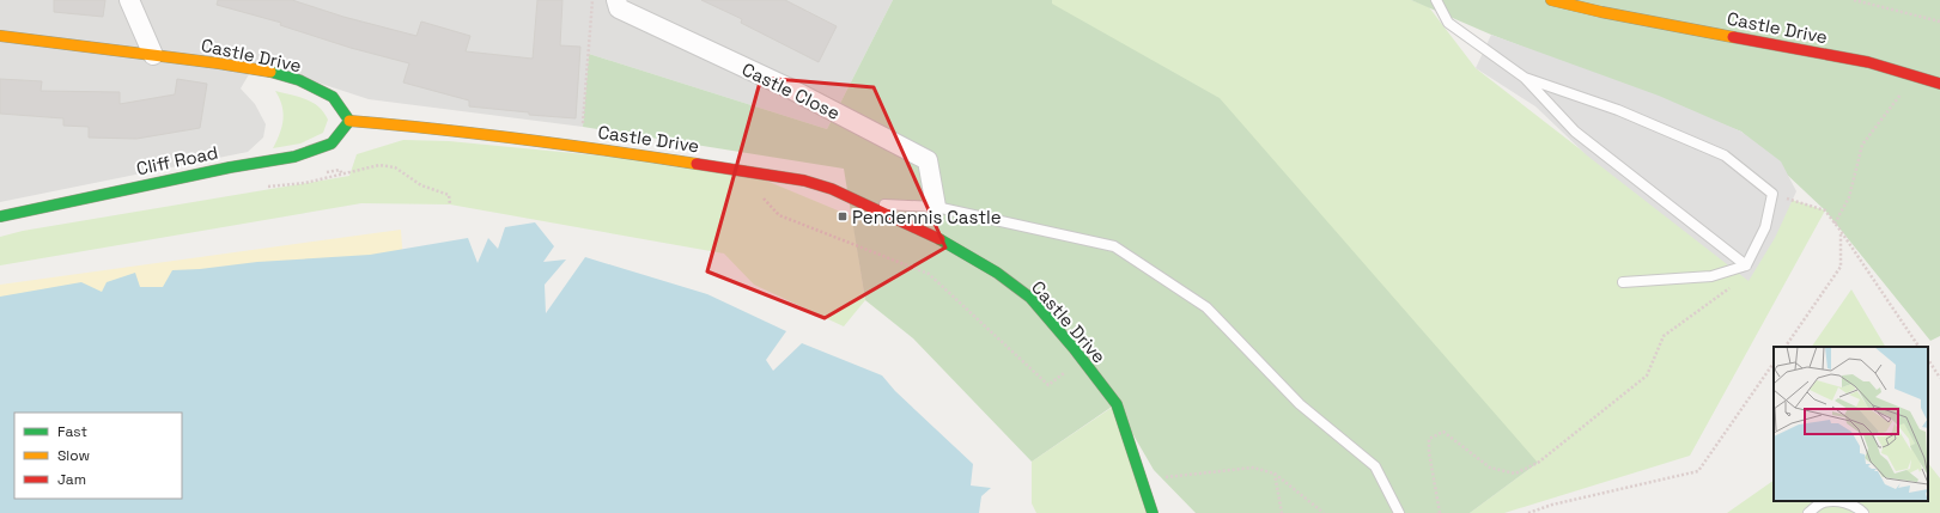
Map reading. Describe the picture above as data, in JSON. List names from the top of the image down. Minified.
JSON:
{"streets":{"street":["Castle Drive","Castle Close","Cliff Road"]},"crossings":[["Castle Drive","Cliff Road"]],"places":{"transit":["Pendennis Castle"]},"legend":["Fast","Slow","Jam"]}
